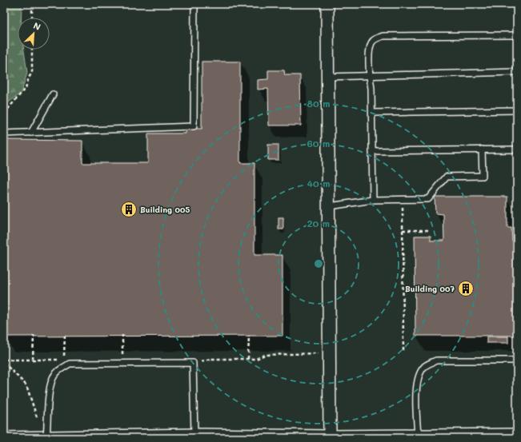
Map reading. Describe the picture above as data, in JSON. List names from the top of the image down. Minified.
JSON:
{"places":{"building":["Building 005","Building 007"]},"north":"top right","rings":["80 m","60 m","40 m","20 m"]}
